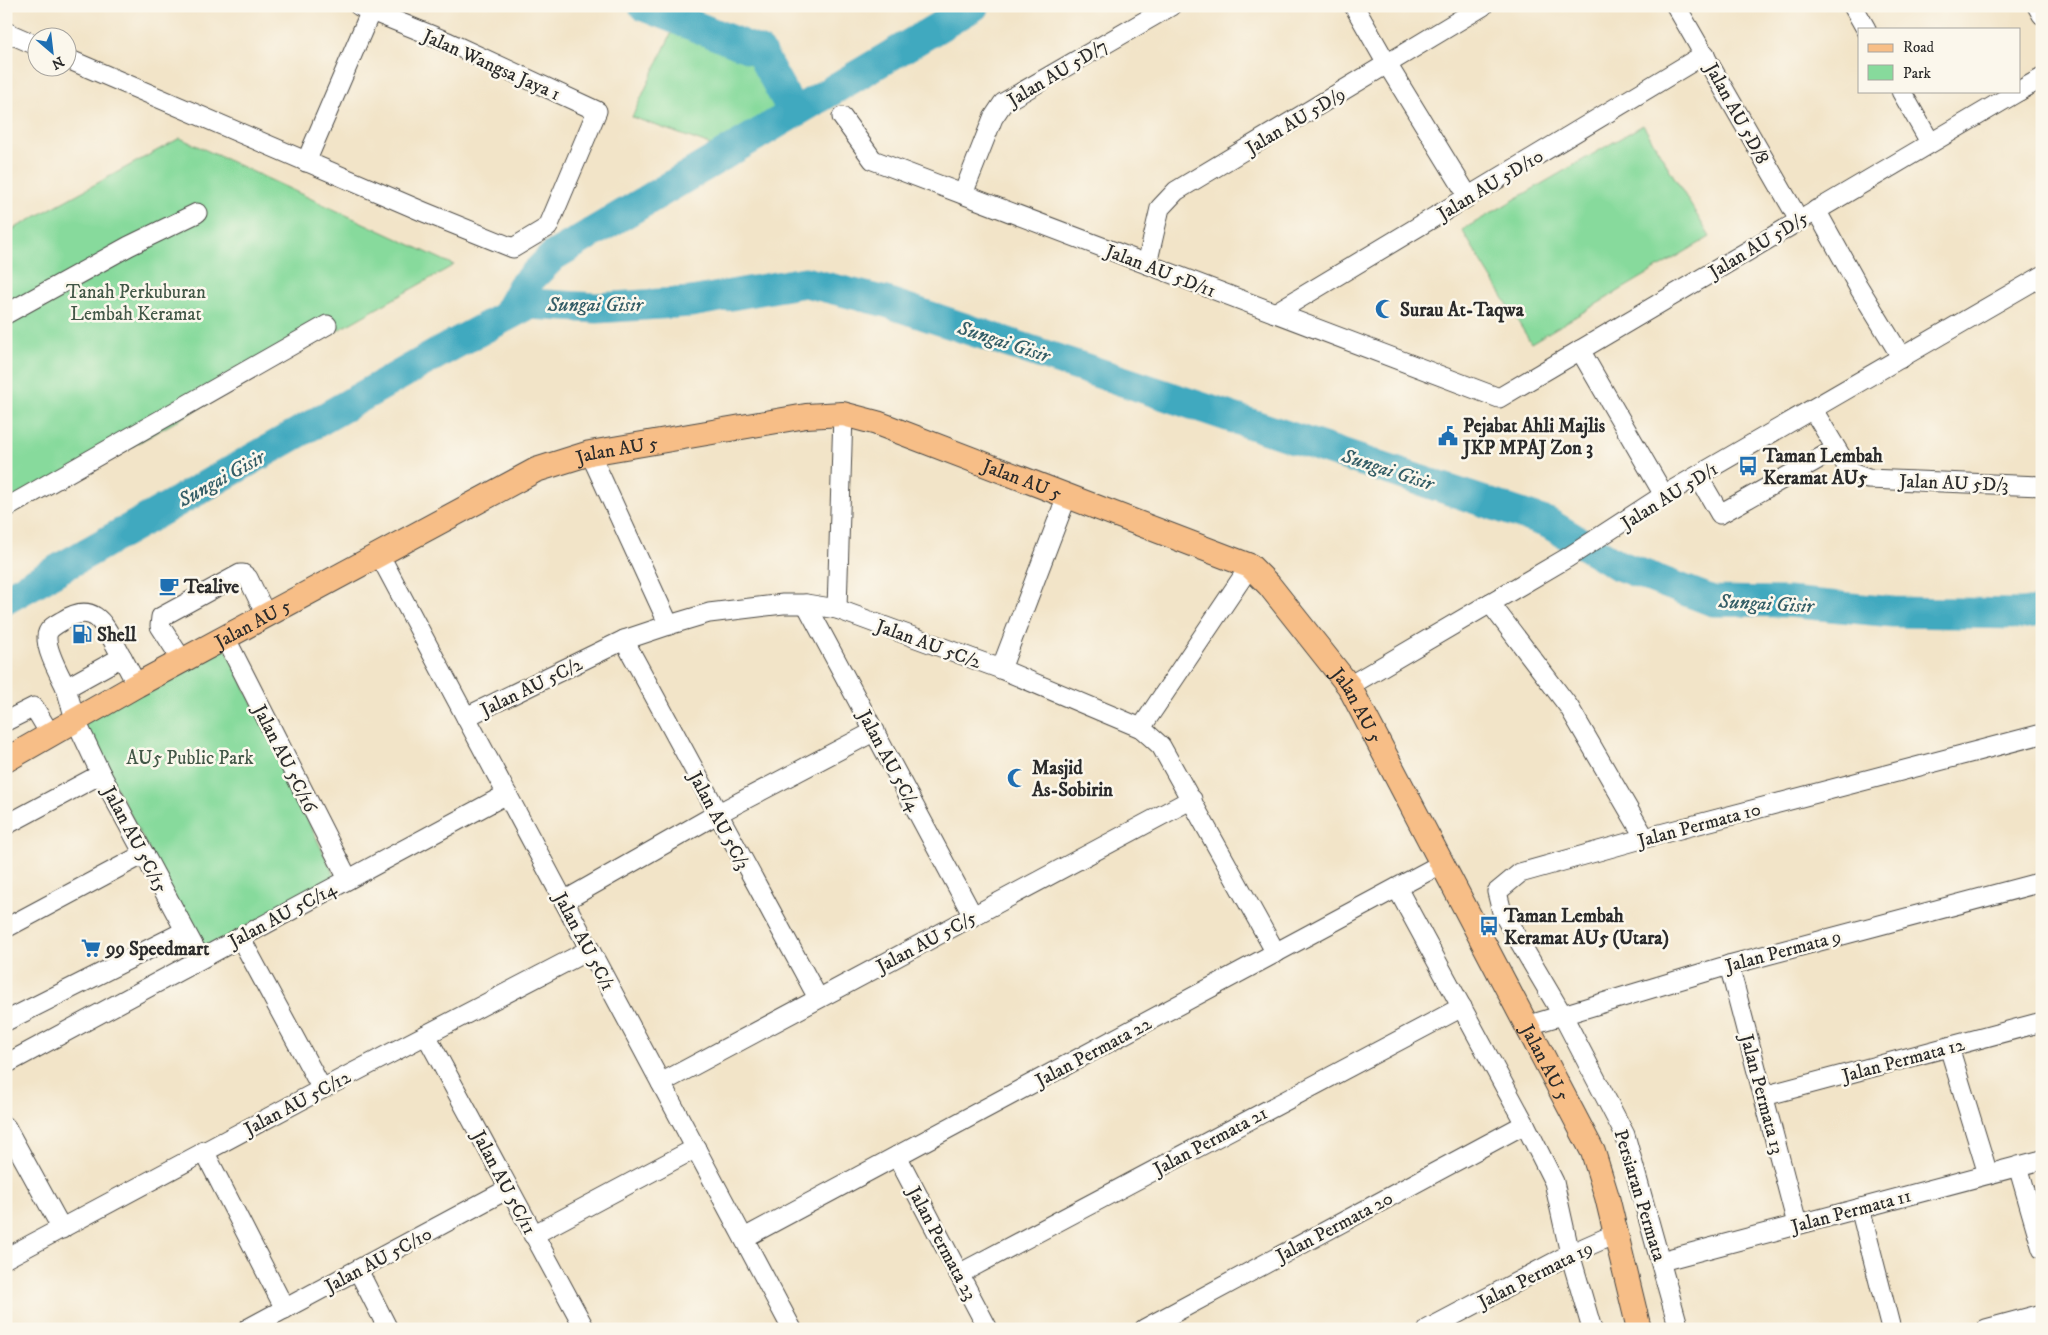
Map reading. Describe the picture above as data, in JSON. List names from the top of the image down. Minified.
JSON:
{"streets":{"main road":["Jalan AU 5"],"street":["Jalan Wangsa Jaya 1","Jalan AU 5D/7","Jalan AU 5D/8","Jalan AU 5D/9","Jalan AU 5D/10","Jalan AU 5D/5","Jalan AU 5D/11","Jalan AU 5D/3","Jalan AU 5D/1","Jalan AU 5C/2","Jalan AU 5C/16","Jalan AU 5C/4","Jalan AU 5C/3","Jalan Permata 10","Jalan AU 5C/15","Jalan AU 5C/14","Jalan AU 5C/1","Jalan AU 5C/5","Jalan Permata 9","Jalan Permata 22","Jalan Permata 12","Jalan Permata 13","Jalan AU 5C/12","Jalan Permata 21","Jalan AU 5C/11","Persiaran Permata","Jalan Permata 11","Jalan Permata 20","Jalan Permata 23","Jalan AU 5C/10","Jalan Permata 19"]},"crossings":[["Jalan AU 5D/7","Jalan AU 5D/11"],["Jalan AU 5D/8","Jalan AU 5D/10"],["Jalan AU 5D/8","Jalan AU 5D/5"],["Jalan AU 5D/9","Jalan AU 5D/11"],["Jalan AU 5D/10","Jalan AU 5D/11"],["Jalan AU 5D/5","Jalan AU 5D/11"],["Jalan AU 5","Jalan AU 5D/1"],["Jalan AU 5","Jalan AU 5C/16"],["Jalan AU 5","Jalan AU 5C/15"],["Jalan AU 5","Jalan AU 5C/1"],["Jalan AU 5","Jalan Permata 9"],["Jalan AU 5","Jalan Permata 22"],["Jalan AU 5","Jalan Permata 19"],["Jalan AU 5D/3","Jalan AU 5D/1"],["Jalan AU 5C/2","Jalan AU 5C/4"],["Jalan AU 5C/2","Jalan AU 5C/3"],["Jalan AU 5C/2","Jalan AU 5C/1"],["Jalan AU 5C/2","Jalan AU 5C/5"],["Jalan AU 5C/2","Jalan Permata 22"],["Jalan AU 5C/16","Jalan AU 5C/14"],["Jalan AU 5C/4","Jalan AU 5C/5"],["Jalan AU 5C/3","Jalan AU 5C/5"],["Jalan Permata 10","Jalan Permata 9"],["Jalan Permata 10","Persiaran Permata"],["Jalan AU 5C/15","Jalan AU 5C/14"],["Jalan AU 5C/14","Jalan AU 5C/1"],["Jalan AU 5C/1","Jalan AU 5C/5"],["Jalan AU 5C/1","Jalan Permata 22"],["Jalan AU 5C/1","Jalan AU 5C/12"],["Jalan Permata 9","Jalan Permata 13"],["Jalan Permata 9","Persiaran Permata"],["Jalan Permata 22","Jalan Permata 23"],["Jalan Permata 12","Jalan Permata 13"],["Jalan Permata 13","Jalan Permata 11"],["Jalan AU 5C/12","Jalan AU 5C/11"],["Jalan Permata 21","Jalan Permata 23"],["Jalan AU 5C/11","Jalan AU 5C/10"],["Persiaran Permata","Jalan Permata 11"]],"water":["Sungai Gisir"],"parks":["Tanah Perkuburan Lembah Keramat","AU5 Public Park"],"places":{"mosque":["Surau At-Taqwa","Masjid As-Sobirin"],"public building":["Pejabat Ahli Majlis JKP MPAJ Zon 3"],"bus stop":["Taman Lembah Keramat AU5","Taman Lembah Keramat AU5 (Utara)"],"cafe":["Tealive"],"fuel station":["Shell"],"supermarket":["99 Speedmart"]},"legend":["Road","Park"],"north":"bottom right"}
